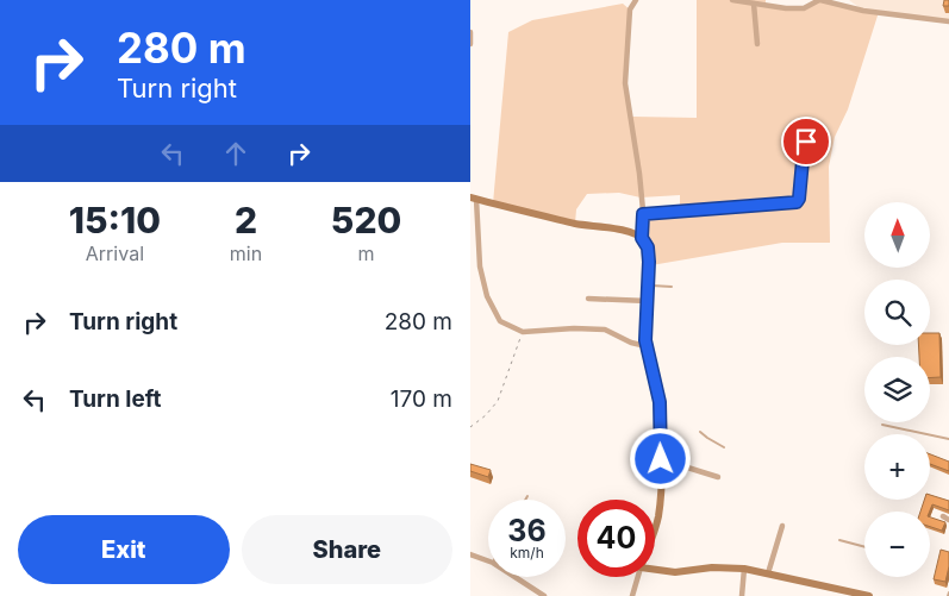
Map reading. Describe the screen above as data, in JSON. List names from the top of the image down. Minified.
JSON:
{"north":"top","page":{"turn":["280 m","Turn right"],"eta":["15:10","Arrival","2","min","520","m"],"map_buttons":["+","−"],"list":[{"name":"Turn right","value":"280 m"},{"name":"Turn left","value":"170 m"}],"speed":"36 km/h","limit":"40","buttons":["Exit","Share"]}}
